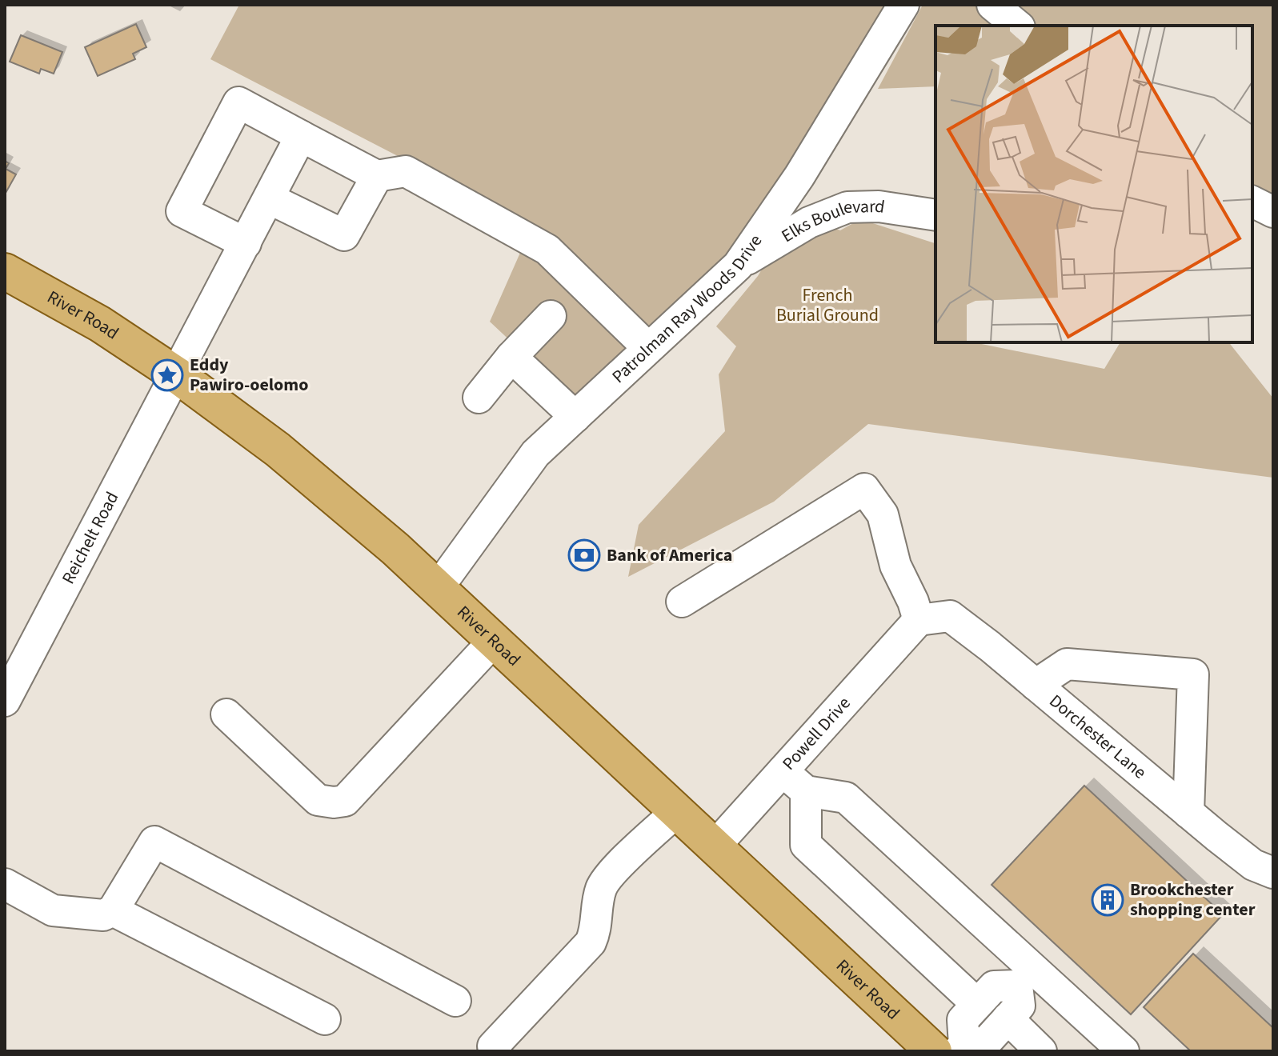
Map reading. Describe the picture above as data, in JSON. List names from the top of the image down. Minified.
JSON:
{"streets":{"main road":["River Road"],"street":["Elks Boulevard","Patrolman Ray Woods Drive","Reichelt Road","Powell Drive","Dorchester Lane"]},"crossings":[["Elks Boulevard","Patrolman Ray Woods Drive"],["Patrolman Ray Woods Drive","River Road"],["River Road","Reichelt Road"],["River Road","Powell Drive"],["Powell Drive","Dorchester Lane"]],"parks":["French Burial Ground"],"places":{"place":["Eddy Pawiro-oelomo"],"bank":["Bank of America"],"building":["Brookchester shopping center"]}}
